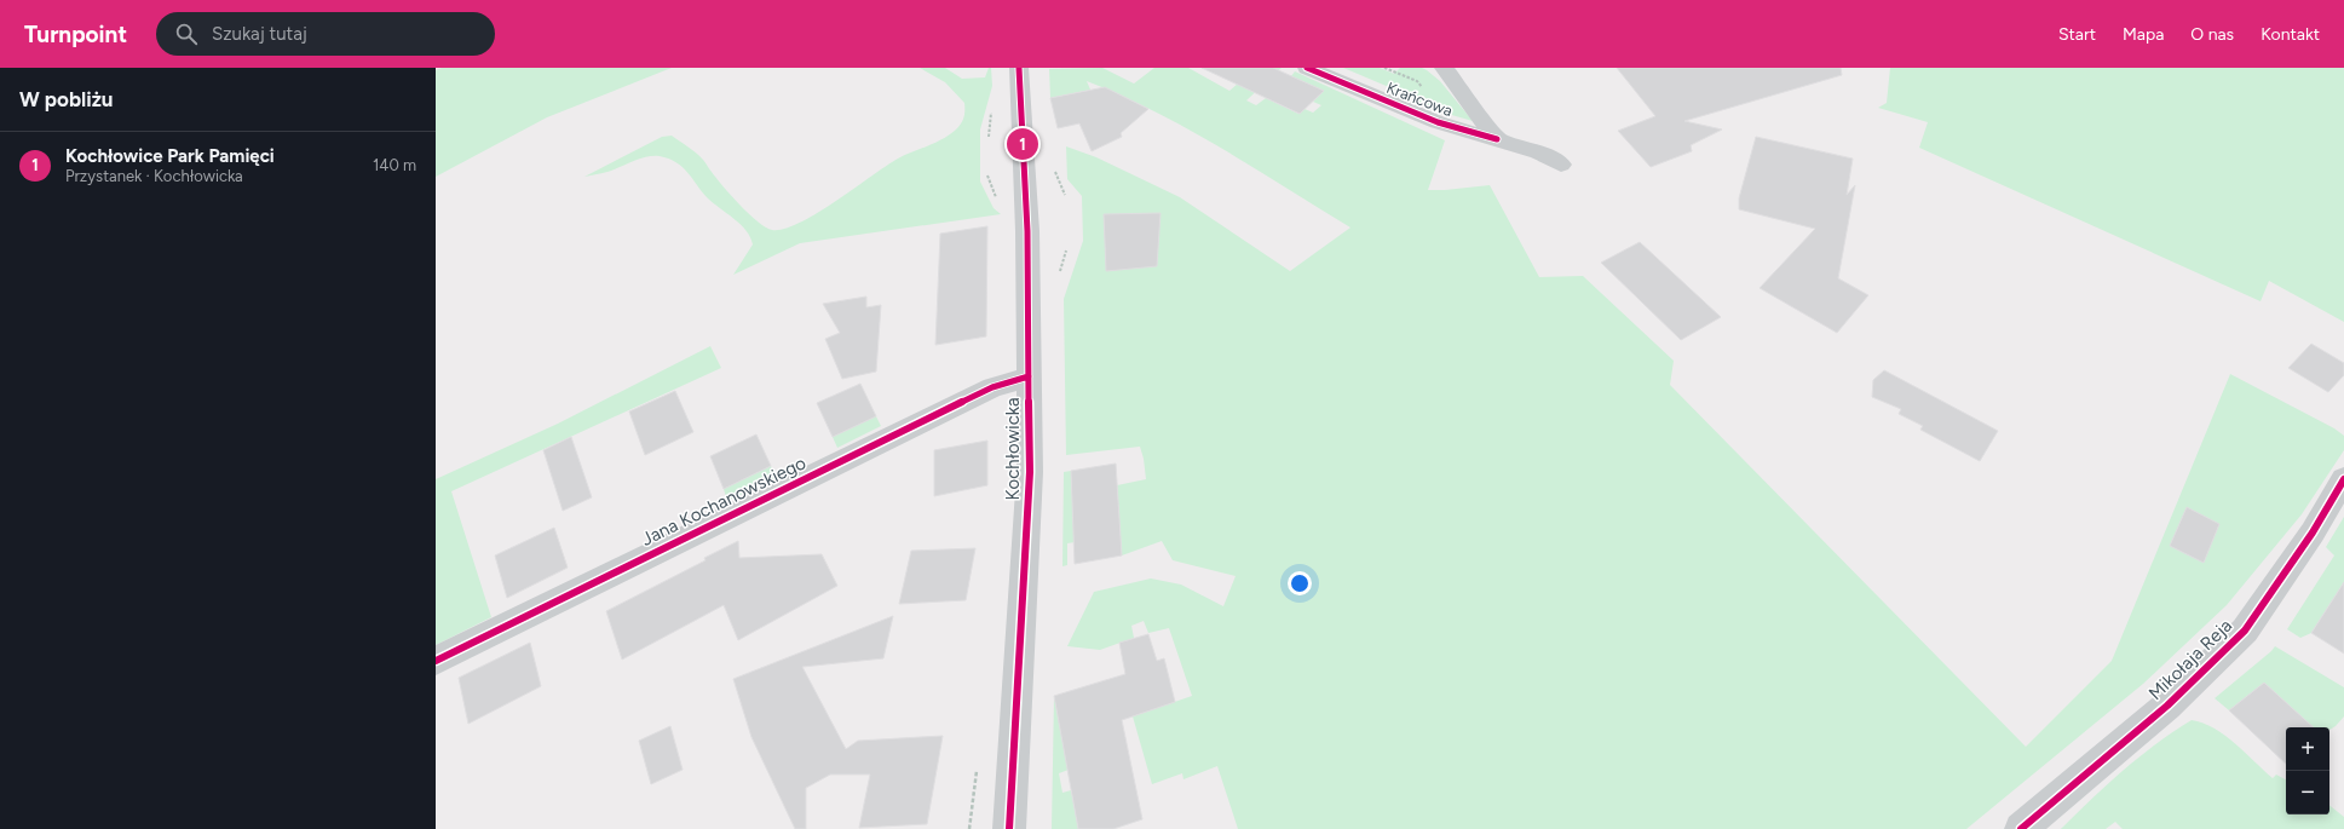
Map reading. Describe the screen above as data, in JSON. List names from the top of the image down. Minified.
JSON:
{"streets":{"street":["Krańcowa","Kochłowicka","Jana Kochanowskiego","Mikołaja Reja"]},"crossings":[["Kochłowicka","Jana Kochanowskiego"]],"page":{"header":"Turnpoint","search":"Szukaj tutaj","nav":["Start","Mapa","O nas","Kontakt"],"heading":"W pobliżu","pins":"1","list":[{"mark":"1","name":"Kochłowice Park Pamięci","note":"Przystanek · Kochłowicka","value":"140 m"}],"map_buttons":["+","−"]}}
